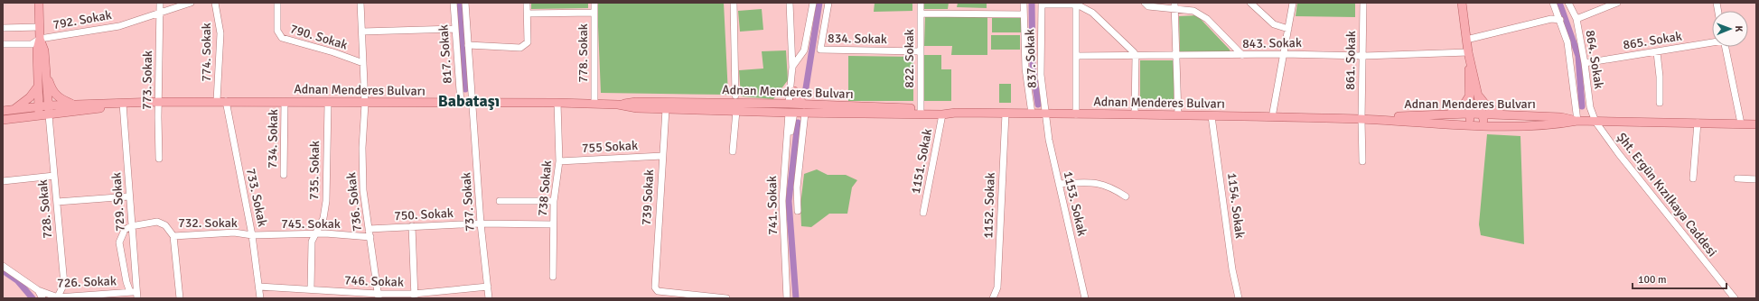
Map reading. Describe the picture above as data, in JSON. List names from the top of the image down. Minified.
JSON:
{"streets":{"main road":["Adnan Menderes Bulvarı"],"street":["792. Sokak","790. Sokak","834. Sokak","865. Sokak","843. Sokak","774. Sokak","778. Sokak","817. Sokak","822. Sokak","837. Sokak","864. Sokak","861. Sokak","773. Sokak","734. Sokak","755 Sokak","1151. Sokak","735. Sokak","738 Sokak","Şht. Ergün Kızılkaya Caddesi","733. Sokak","739 Sokak","729. Sokak","736. Sokak","737. Sokak","1153. Sokak","741. Sokak","1152. Sokak","1154. Sokak","728. Sokak","750. Sokak","732. Sokak","745. Sokak","746. Sokak","726. Sokak"]},"crossings":[["792. Sokak","773. Sokak"],["790. Sokak","736. Sokak"],["834. Sokak","822. Sokak"],["865. Sokak","864. Sokak"],["843. Sokak","861. Sokak"],["774. Sokak","Adnan Menderes Bulvarı"],["774. Sokak","733. Sokak"],["778. Sokak","Adnan Menderes Bulvarı"],["817. Sokak","Adnan Menderes Bulvarı"],["822. Sokak","Adnan Menderes Bulvarı"],["837. Sokak","Adnan Menderes Bulvarı"],["837. Sokak","1153. Sokak"],["864. Sokak","Adnan Menderes Bulvarı"],["864. Sokak","Şht. Ergün Kızılkaya Caddesi"],["861. Sokak","Adnan Menderes Bulvarı"],["773. Sokak","Adnan Menderes Bulvarı"],["Adnan Menderes Bulvarı","734. Sokak"],["Adnan Menderes Bulvarı","1151. Sokak"],["Adnan Menderes Bulvarı","735. Sokak"],["Adnan Menderes Bulvarı","738 Sokak"],["Adnan Menderes Bulvarı","Şht. Ergün Kızılkaya Caddesi"],["Adnan Menderes Bulvarı","733. Sokak"],["Adnan Menderes Bulvarı","739 Sokak"],["Adnan Menderes Bulvarı","729. Sokak"],["Adnan Menderes Bulvarı","736. Sokak"],["Adnan Menderes Bulvarı","737. Sokak"],["Adnan Menderes Bulvarı","1153. Sokak"],["Adnan Menderes Bulvarı","741. Sokak"],["Adnan Menderes Bulvarı","1152. Sokak"],["Adnan Menderes Bulvarı","1154. Sokak"],["Adnan Menderes Bulvarı","728. Sokak"],["755 Sokak","738 Sokak"],["755 Sokak","739 Sokak"],["735. Sokak","745. Sokak"],["738 Sokak","750. Sokak"],["733. Sokak","732. Sokak"],["733. Sokak","745. Sokak"],["733. Sokak","746. Sokak"],["729. Sokak","732. Sokak"],["729. Sokak","726. Sokak"],["736. Sokak","750. Sokak"],["736. Sokak","745. Sokak"],["736. Sokak","746. Sokak"],["737. Sokak","750. Sokak"],["737. Sokak","746. Sokak"],["728. Sokak","726. Sokak"],["732. Sokak","745. Sokak"]],"districts":["Babataşı"],"scale_bar":"100 m","north":"right"}
